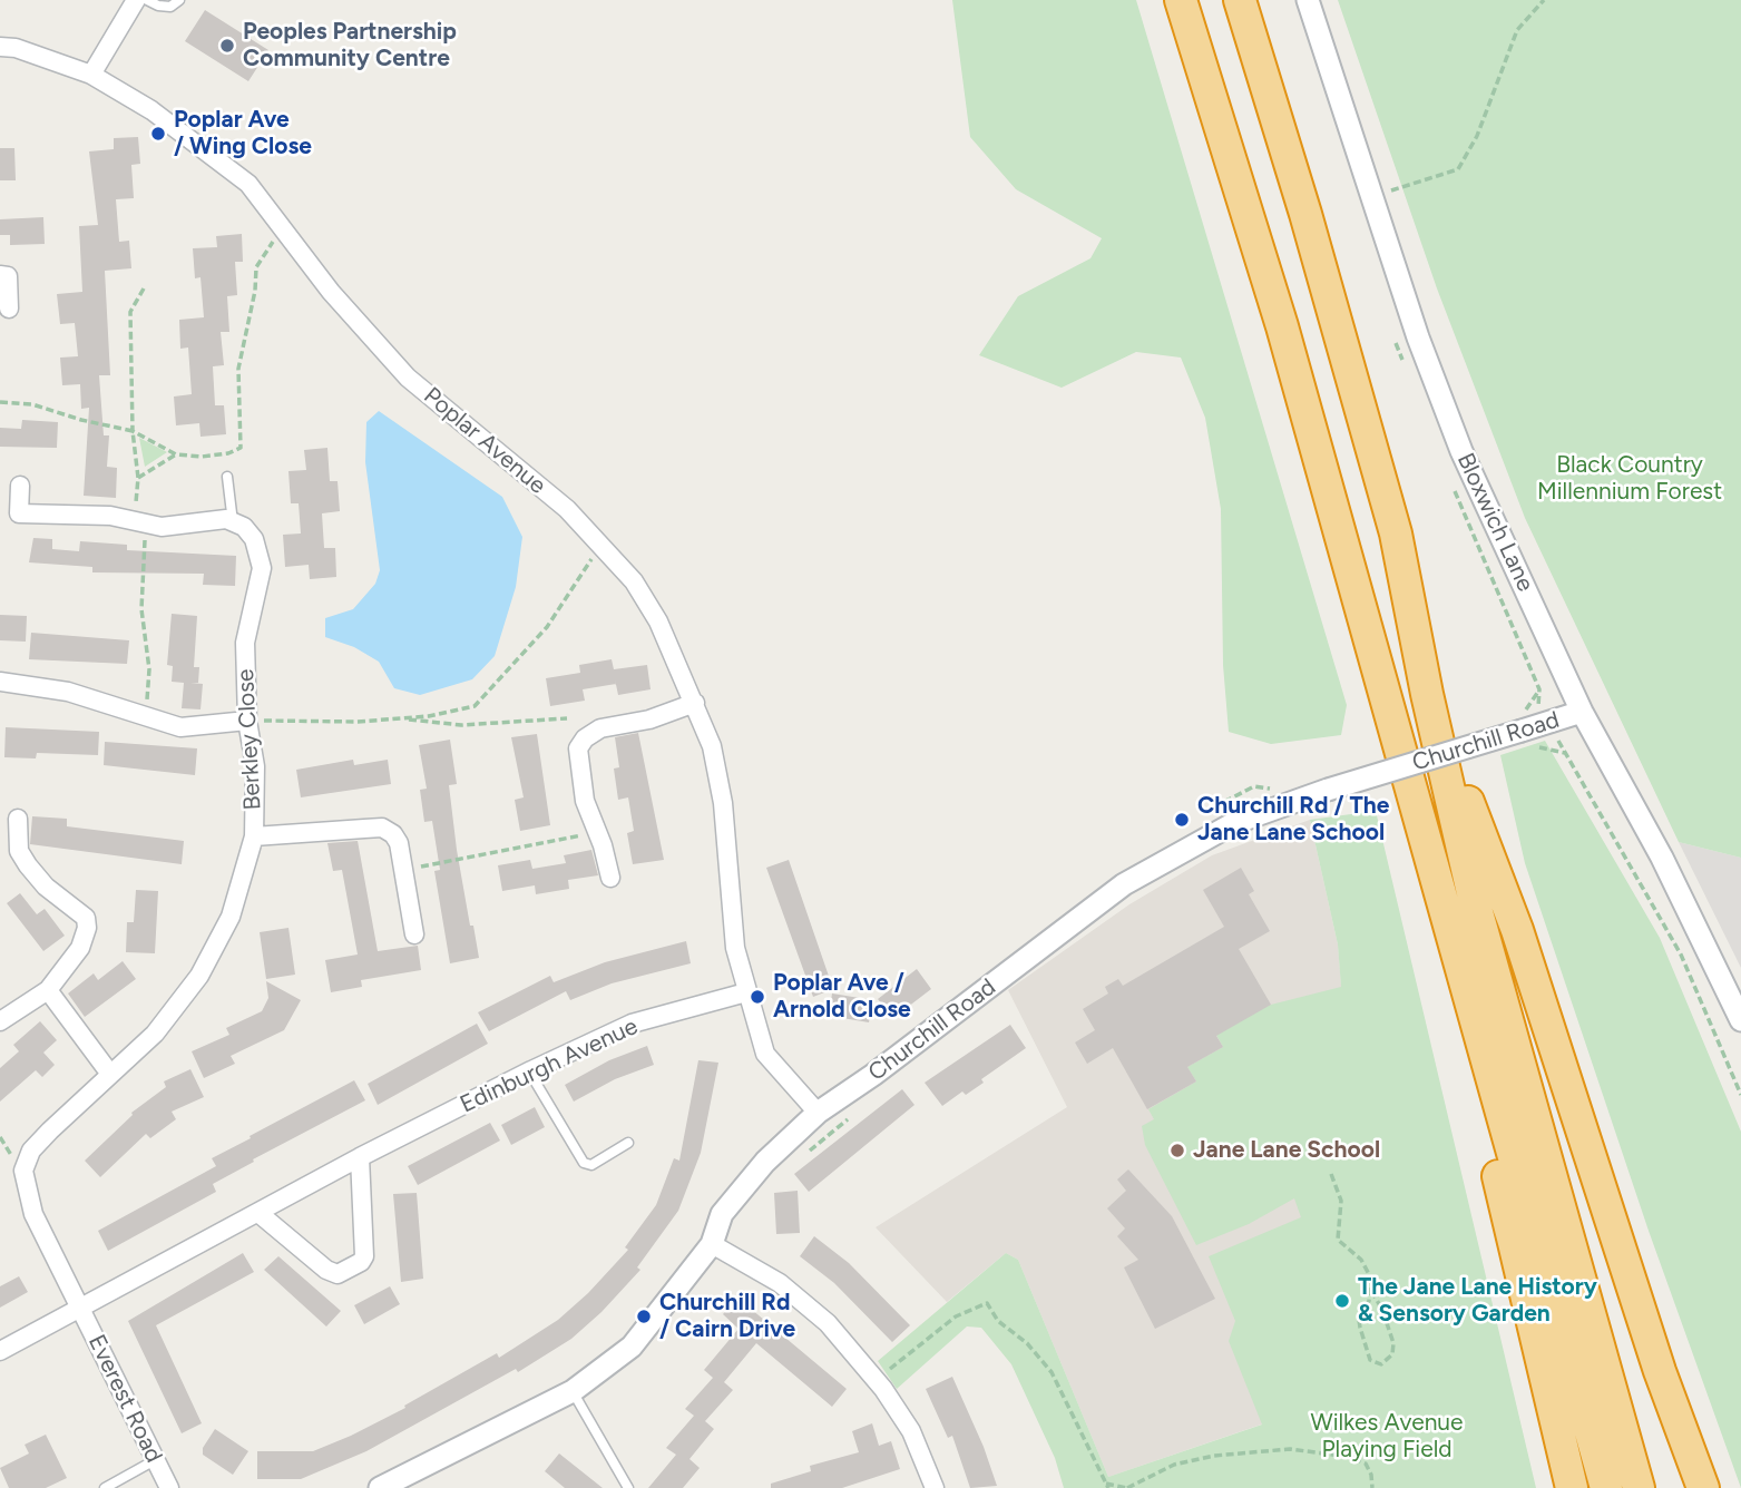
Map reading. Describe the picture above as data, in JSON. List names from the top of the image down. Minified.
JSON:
{"streets":{"street":["Poplar Avenue","Bloxwich Lane","Berkley Close","Churchill Road","Edinburgh Avenue","Everest Road"]},"crossings":[["Poplar Avenue","Churchill Road"],["Poplar Avenue","Edinburgh Avenue"],["Bloxwich Lane","Churchill Road"],["Berkley Close","Edinburgh Avenue"],["Berkley Close","Everest Road"],["Edinburgh Avenue","Everest Road"]],"parks":["Black Country Millennium Forest","Wilkes Avenue Playing Field"],"places":["Peoples Partnership Community Centre","Poplar Ave / Wing Close","Churchill Rd / The Jane Lane School","Poplar Ave / Arnold Close","Jane Lane School","The Jane Lane History & Sensory Garden","Churchill Rd / Cairn Drive"]}
